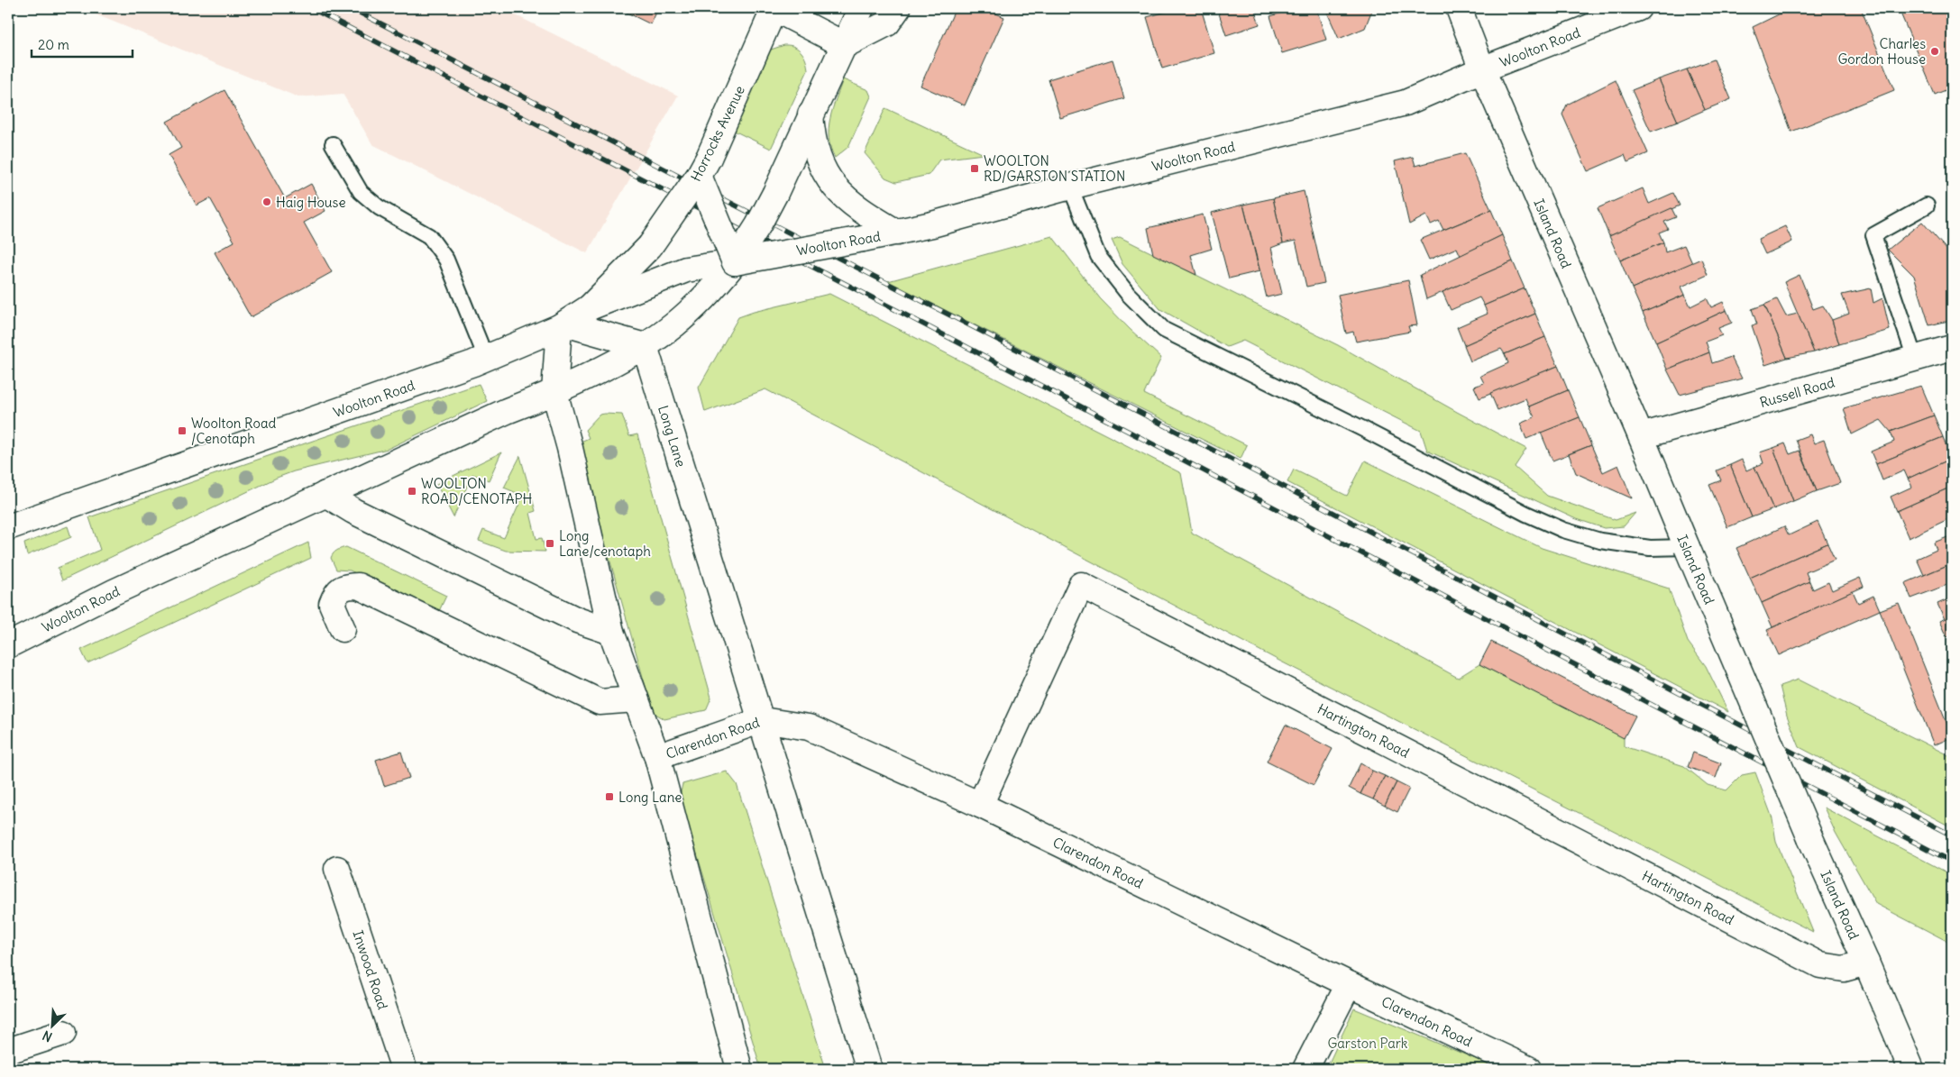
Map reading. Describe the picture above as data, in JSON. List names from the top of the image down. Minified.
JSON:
{"streets":{"street":["Woolton Road","Horrocks Avenue","Island Road","Russell Road","Long Lane","Hartington Road","Clarendon Road","Inwood Road"]},"crossings":[["Woolton Road","Horrocks Avenue"],["Woolton Road","Island Road"],["Woolton Road","Long Lane"],["Island Road","Russell Road"],["Island Road","Hartington Road"],["Long Lane","Clarendon Road"],["Hartington Road","Clarendon Road"]],"parks":["Garston Park"],"places":{"other":["Charles Gordon House","Haig House"],"transit":["WOOLTON RD/GARSTON STATION","Woolton Road /Cenotaph","WOOLTON ROAD/CENOTAPH","Long Lane/cenotaph","Long Lane"]},"scale_bar":"20 m","north":"bottom left"}
